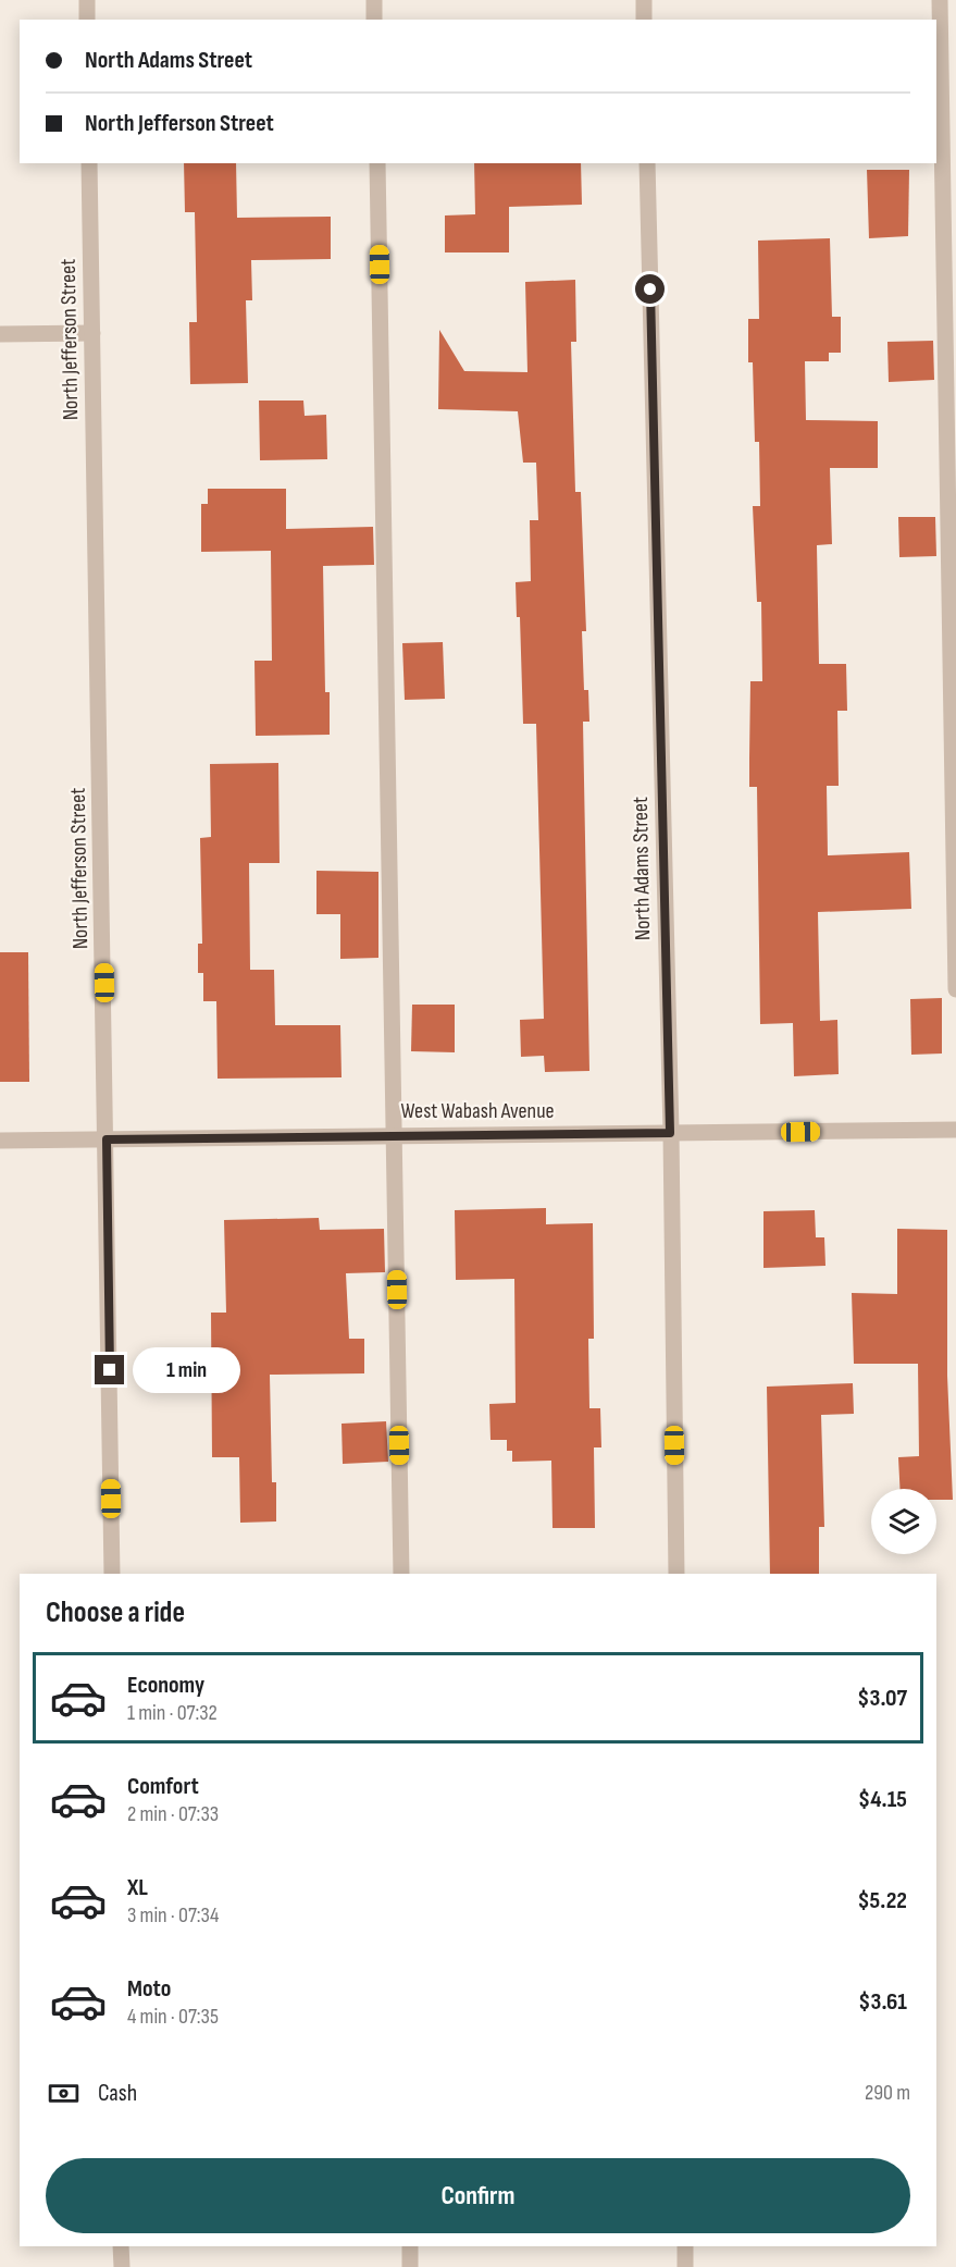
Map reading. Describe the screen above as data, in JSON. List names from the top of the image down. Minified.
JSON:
{"streets":{"street":["North Jefferson Street","North Adams Street","West Wabash Avenue"]},"crossings":[["North Jefferson Street","West Wabash Avenue"],["North Adams Street","West Wabash Avenue"]],"page":{"banner":["North Adams Street","North Jefferson Street"],"bubble":"1 min","heading":"Choose a ride","list":[{"name":"Economy","note":"1 min · 07:32","value":"$3.07"},{"name":"Comfort","note":"2 min · 07:33","value":"$4.15"},{"name":"XL","note":"3 min · 07:34","value":"$5.22"},{"name":"Moto","note":"4 min · 07:35","value":"$3.61"}],"pay":["Cash","290 m"],"buttons":"Confirm"}}
